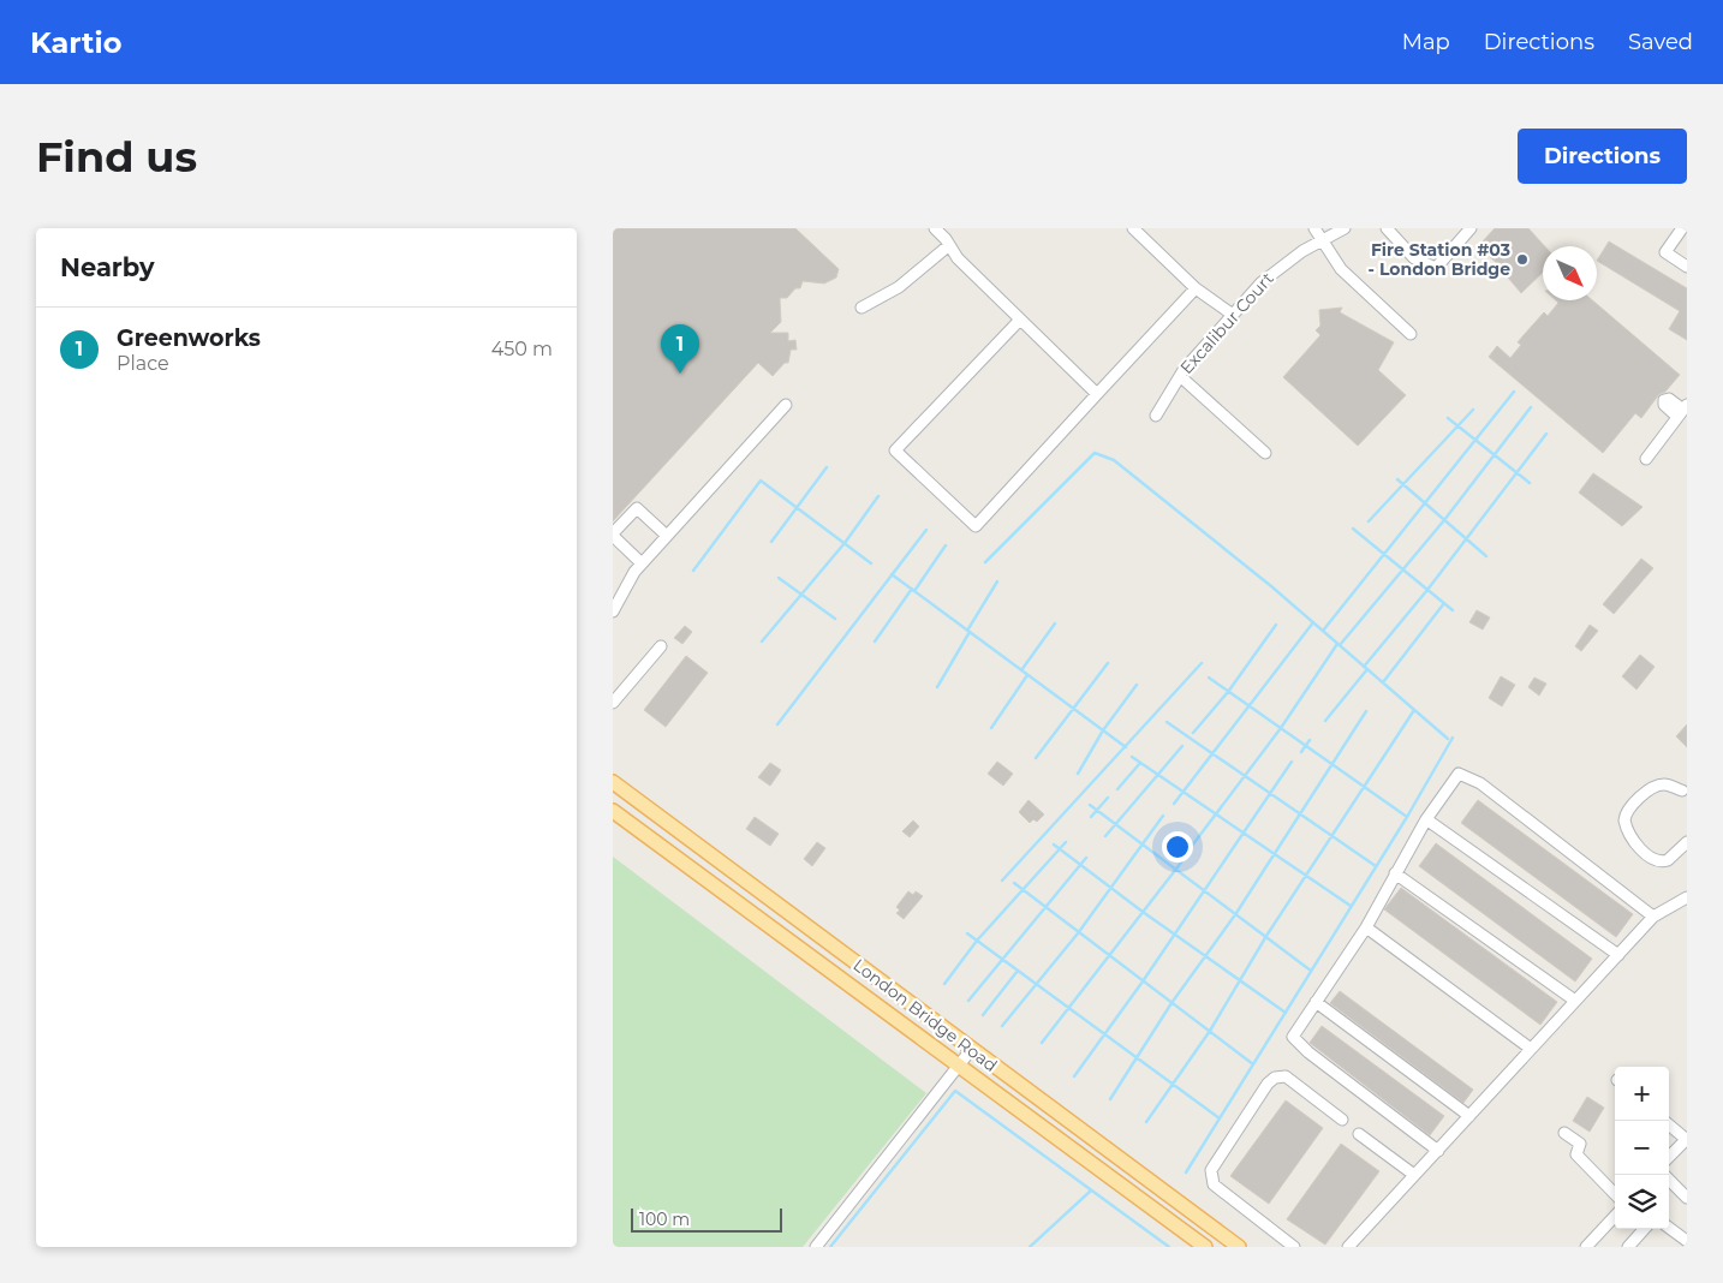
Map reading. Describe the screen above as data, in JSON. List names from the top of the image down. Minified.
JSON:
{"streets":{"main road":["London Bridge Road"],"street":["Excalibur Court"]},"places":["Fire Station #03 - London Bridge"],"scale_bar":"100 m","north":"bottom right","page":{"header":"Kartio","nav":["Map","Directions","Saved"],"buttons":"Directions","title":"Find us","heading":"Nearby","list":[{"mark":"1","name":"Greenworks","note":"Place","value":"450 m"}],"pins":"1","map_buttons":["+","−"],"scale":"100 m"}}
